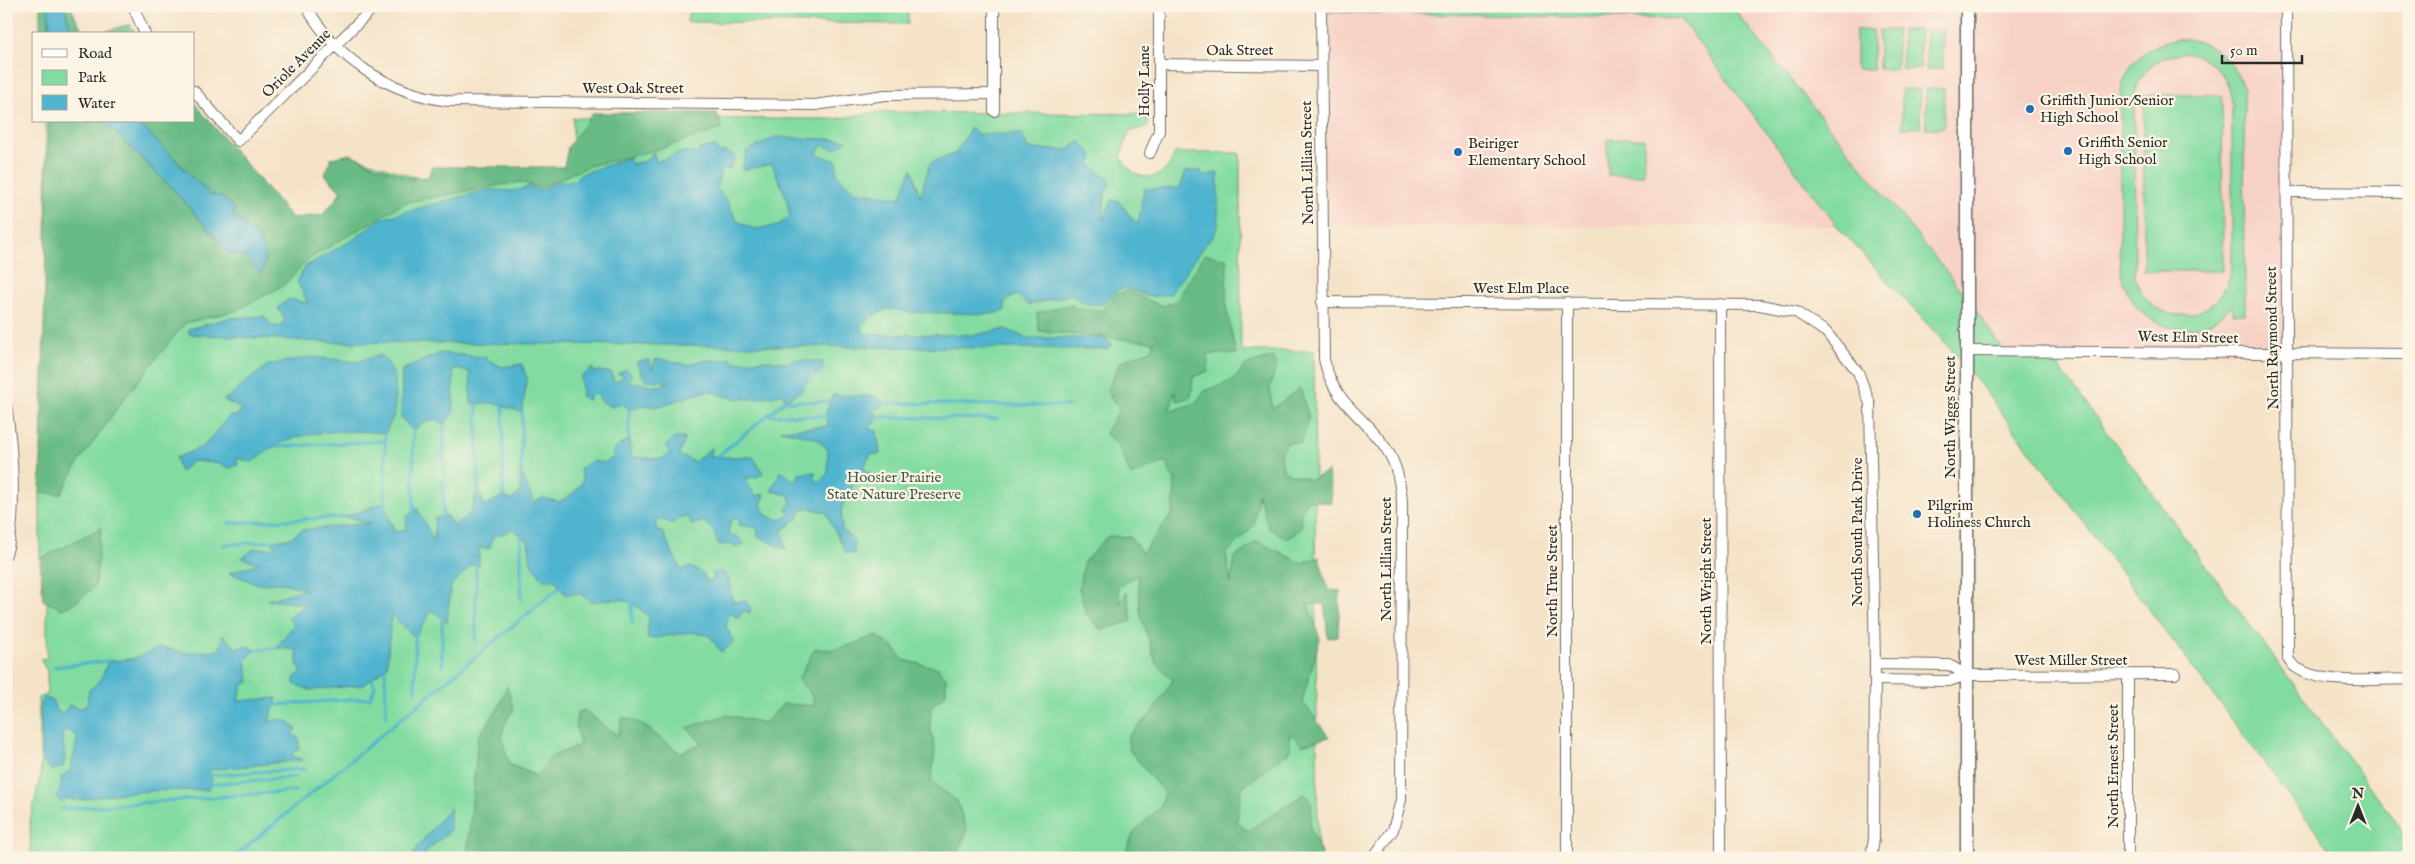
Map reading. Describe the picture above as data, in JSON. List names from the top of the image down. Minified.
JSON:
{"streets":{"street":["Oak Street","Oriole Avenue","Holly Lane","West Oak Street","North Lillian Street","West Elm Place","West Elm Street","North Raymond Street","North Wiggs Street","North South Park Drive","North True Street","North Wright Street","West Miller Street","North Ernest Street"]},"crossings":[["Oak Street","Holly Lane"],["Oak Street","North Lillian Street"],["Oriole Avenue","West Oak Street"],["North Lillian Street","West Elm Place"],["West Elm Place","North South Park Drive"],["West Elm Place","North True Street"],["West Elm Place","North Wright Street"],["West Elm Street","North Raymond Street"],["West Elm Street","North Wiggs Street"],["North Wiggs Street","West Miller Street"],["North South Park Drive","North Wright Street"],["North South Park Drive","West Miller Street"],["West Miller Street","North Ernest Street"]],"parks":["Hoosier Prairie State Nature Preserve"],"places":["Griffith Junior/Senior High School","Griffith Senior High School","Beiriger Elementary School","Pilgrim Holiness Church"],"legend":["Road","Park","Water"],"scale_bar":"50 m","north":"top"}
